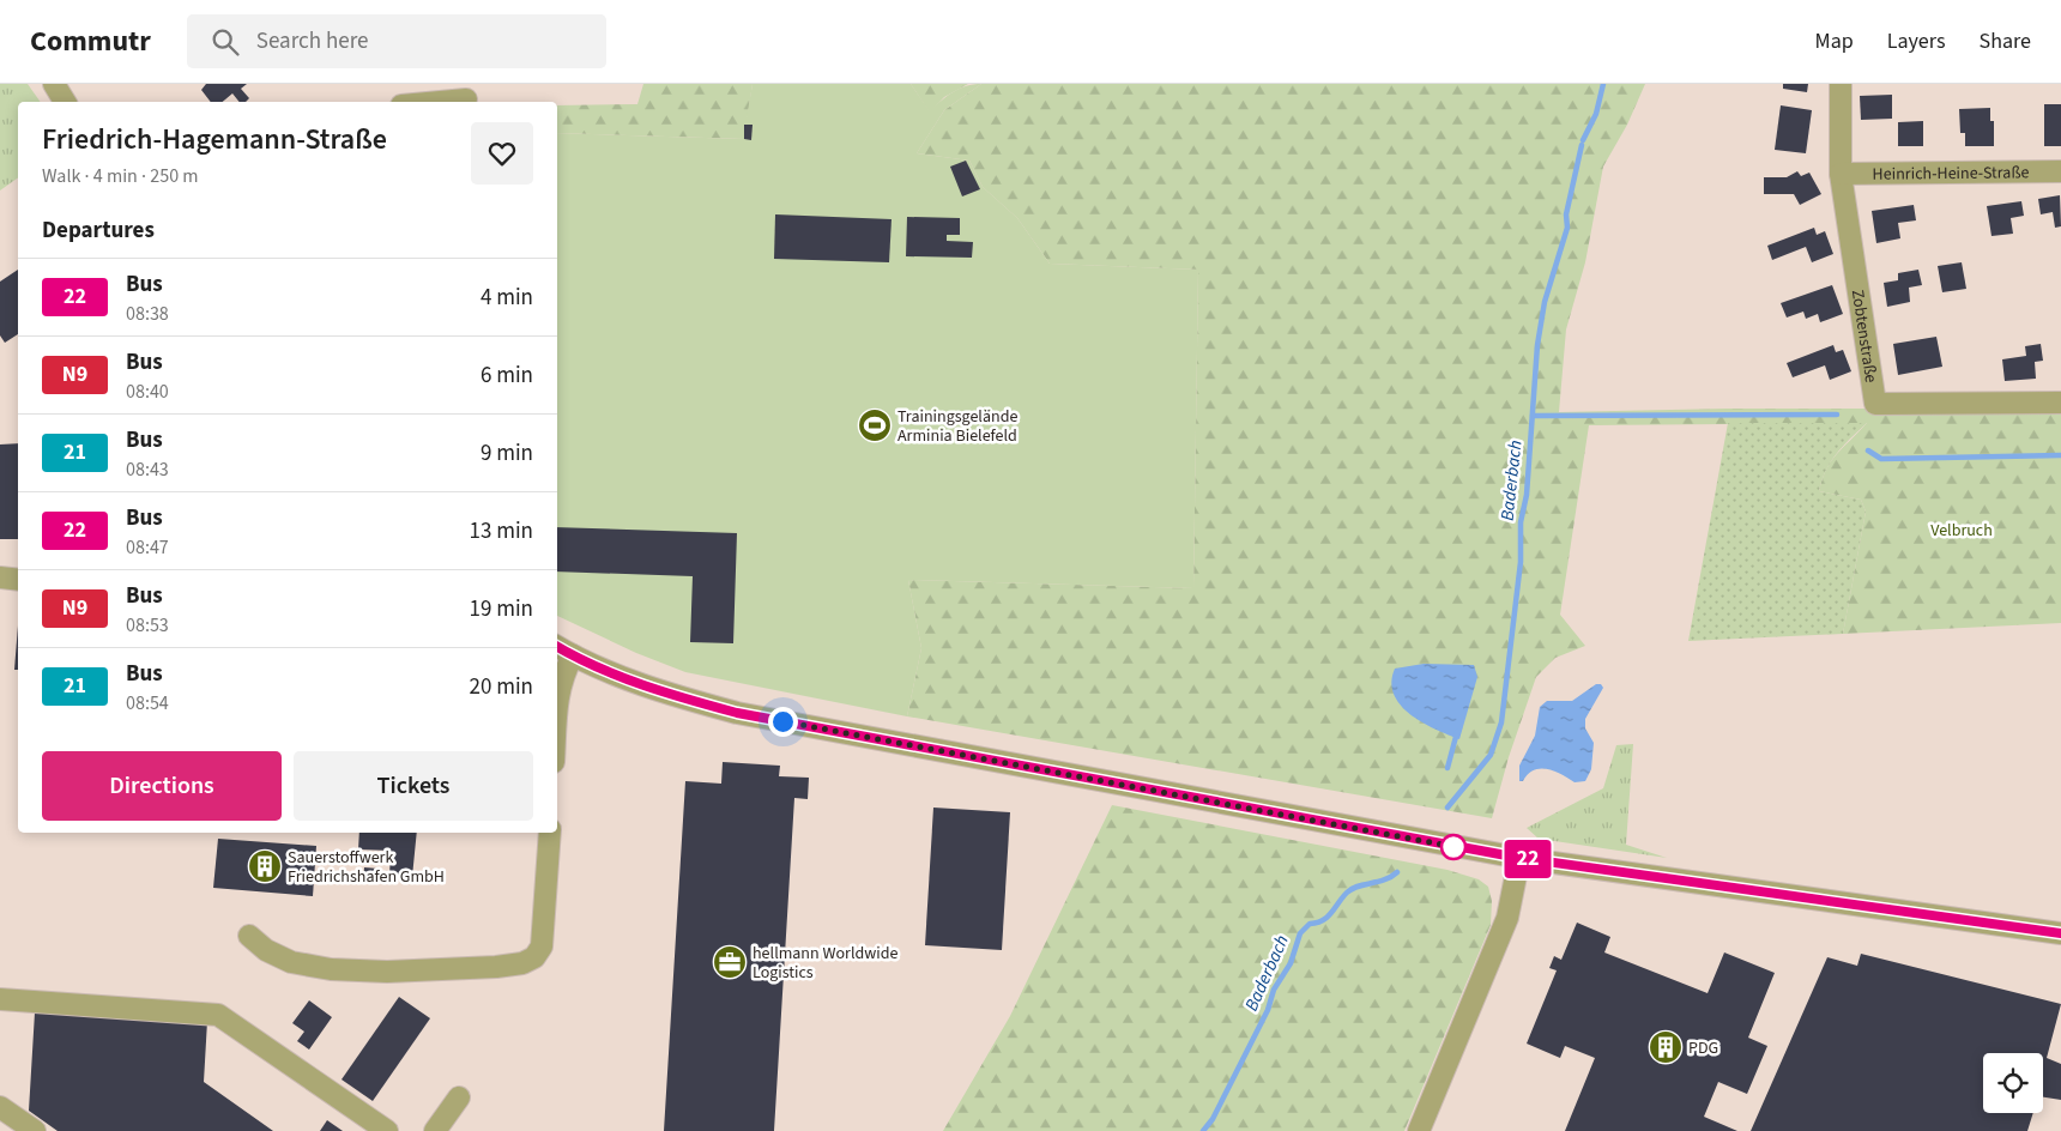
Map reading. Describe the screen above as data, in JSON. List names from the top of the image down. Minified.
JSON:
{"streets":{"street":["Heinrich-Heine-Straße","Zobtenstraße"]},"crossings":[["Heinrich-Heine-Straße","Zobtenstraße"]],"water":["Baderbach"],"parks":["Velbruch"],"places":{"sports":["Trainingsgelände Arminia Bielefeld"],"building":["Sauerstoffwerk Friedrichshafen GmbH","PDG"],"office":["hellmann Worldwide Logistics"]},"lines":["bus line 22"],"page":{"header":"Commutr","search":"Search here","nav":["Map","Layers","Share"],"on_map":"22","heading":[["Friedrich-Hagemann-Straße","Walk · 4 min · 250 m"],"Departures"],"list":[{"mark":"22","name":"Bus","note":"08:38","value":"4 min"},{"mark":"N9","name":"Bus","note":"08:40","value":"6 min"},{"mark":"21","name":"Bus","note":"08:43","value":"9 min"},{"mark":"22","name":"Bus","note":"08:47","value":"13 min"},{"mark":"N9","name":"Bus","note":"08:53","value":"19 min"},{"mark":"21","name":"Bus","note":"08:54","value":"20 min"}],"buttons":["Directions","Tickets"]}}
